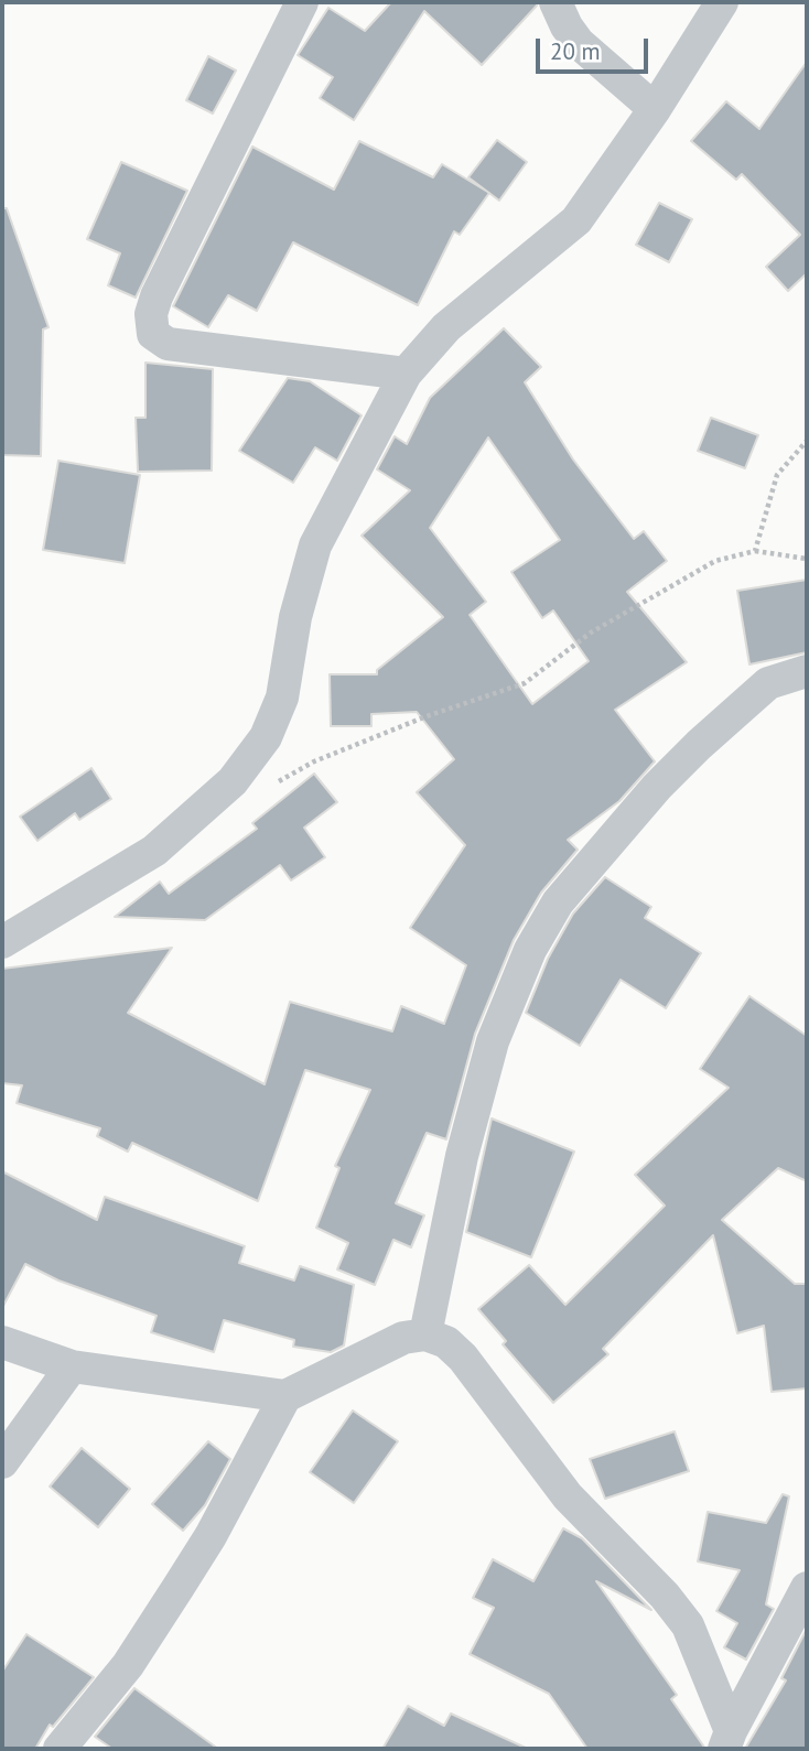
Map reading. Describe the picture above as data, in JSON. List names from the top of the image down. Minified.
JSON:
{"scale_bar":"20 m"}
